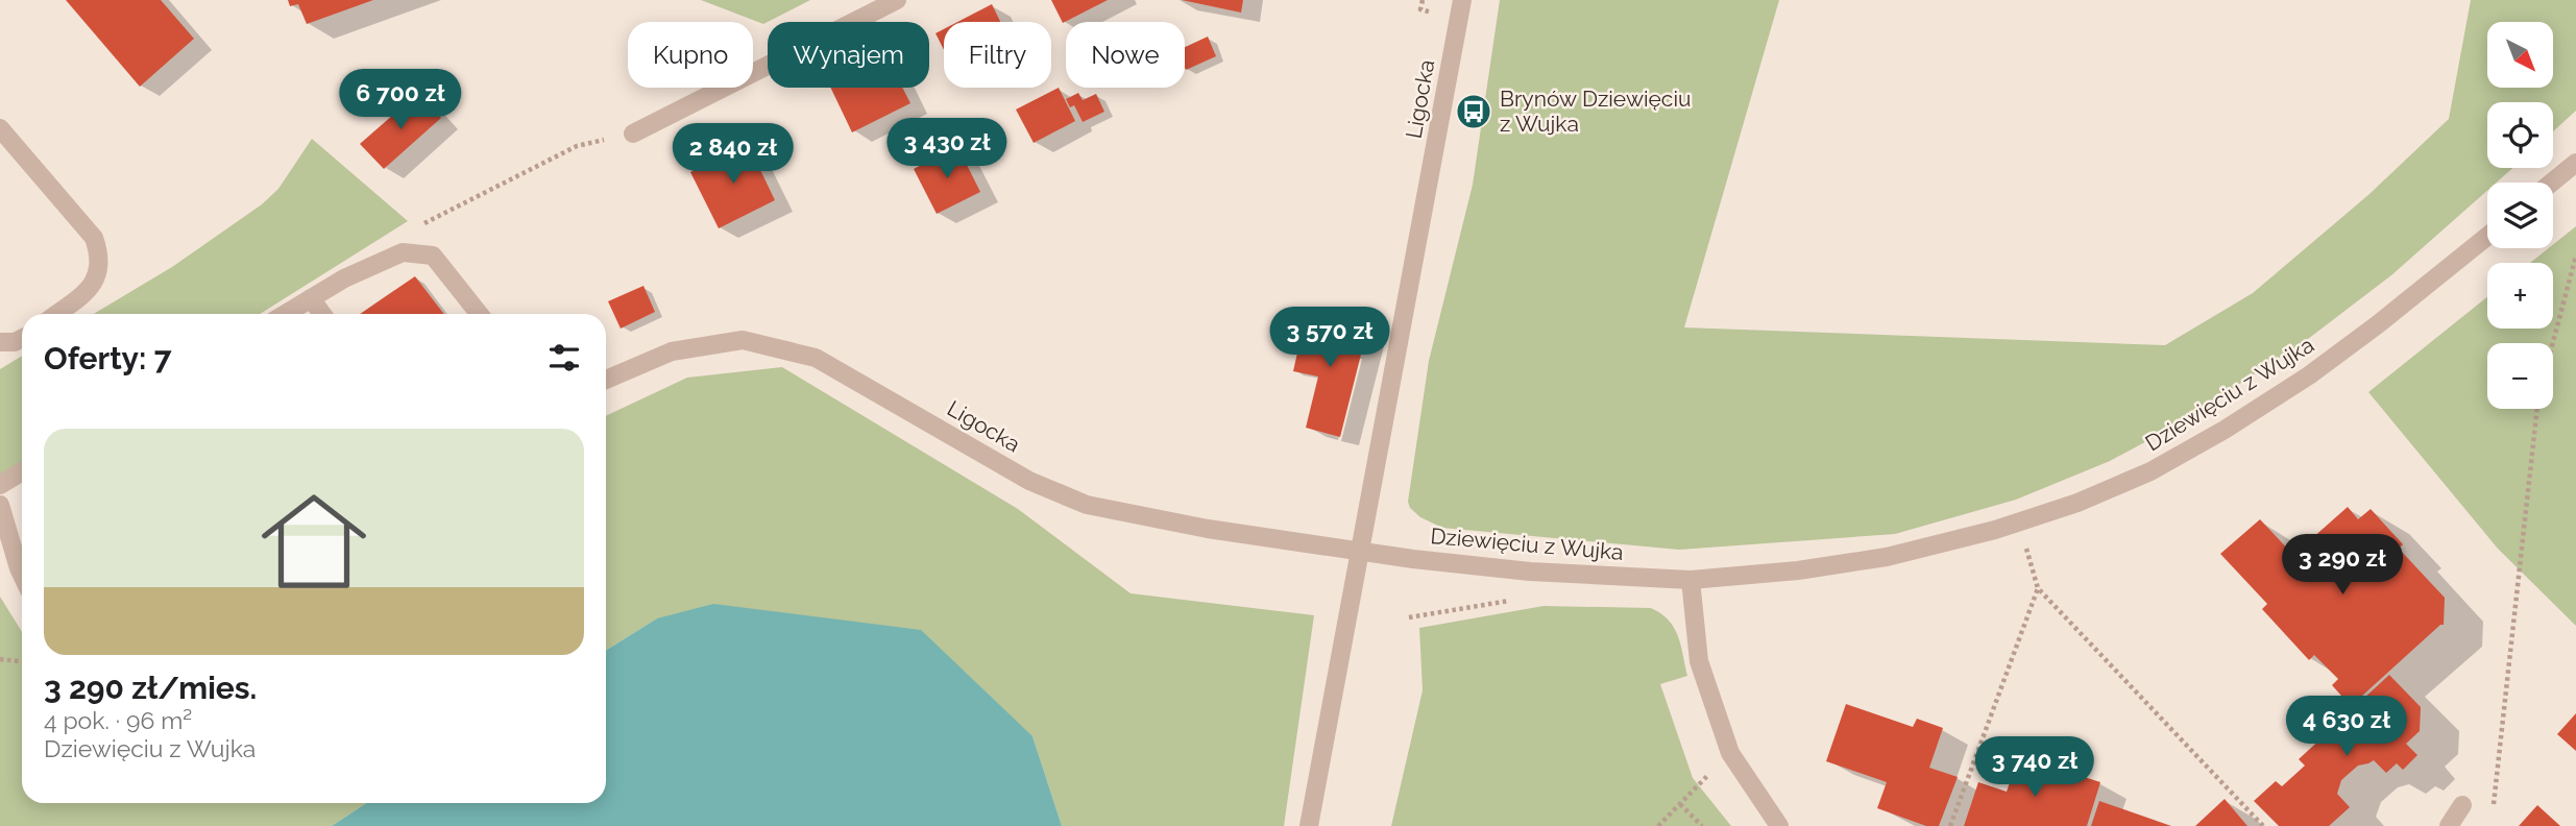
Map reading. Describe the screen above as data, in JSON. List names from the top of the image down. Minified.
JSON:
{"streets":{"street":["Ligocka","Dziewięciu z Wujka"]},"crossings":[["Ligocka","Dziewięciu z Wujka"]],"places":{"bus stop":["Brynów Dziewięciu z Wujka"]},"north":"bottom right","page":{"map_buttons":["+","−"],"chip":["Kupno","Wynajem","Filtry","Nowe"],"price":["6 700 zł","3 430 zł","2 840 zł","3 570 zł","3 290 zł","4 630 zł","3 740 zł"],"heading":"Oferty: 7","list":[{"name":"3 290 zł/mies.","note":"4 pok. · 96 m² · Dziewięciu z Wujka"}]}}
